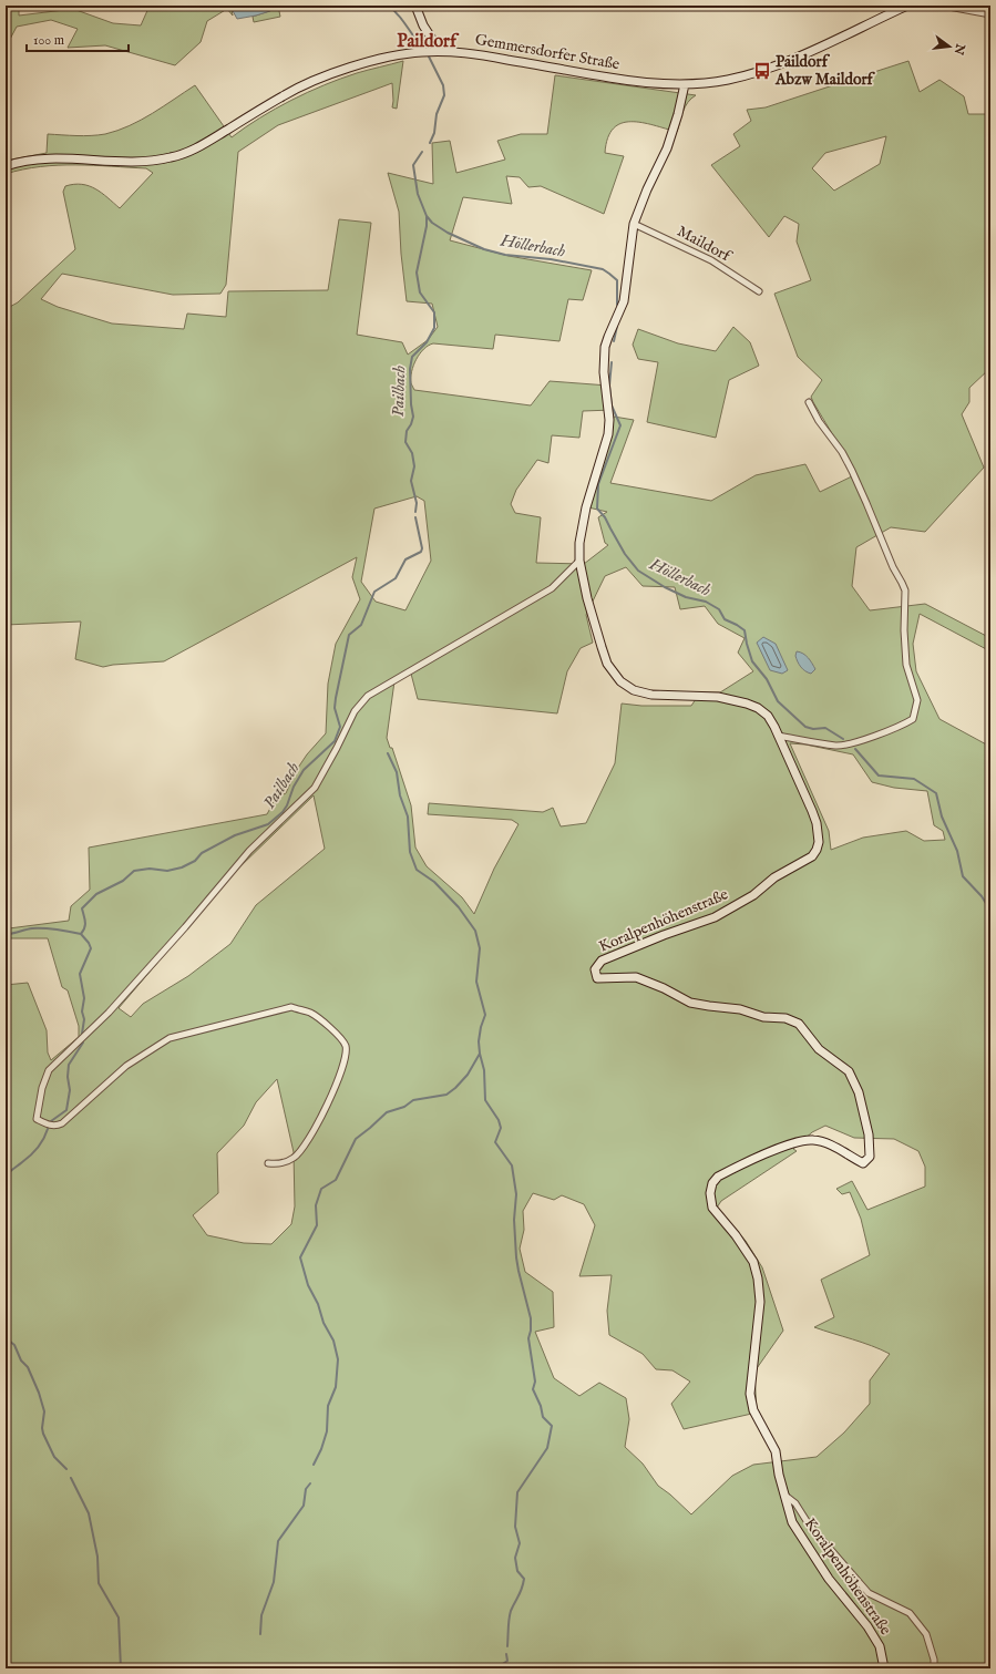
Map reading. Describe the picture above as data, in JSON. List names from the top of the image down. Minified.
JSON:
{"streets":{"street":["Gemmersdorfer Straße","Maildorf","Koralpenhöhenstraße"]},"crossings":[["Gemmersdorfer Straße","Koralpenhöhenstraße"],["Maildorf","Koralpenhöhenstraße"]],"districts":["Paildorf"],"water":["Höllerbach","Pailbach"],"places":{"bus stop":["Paildorf Abzw Maildorf"]},"scale_bar":"100 m","north":"right"}
